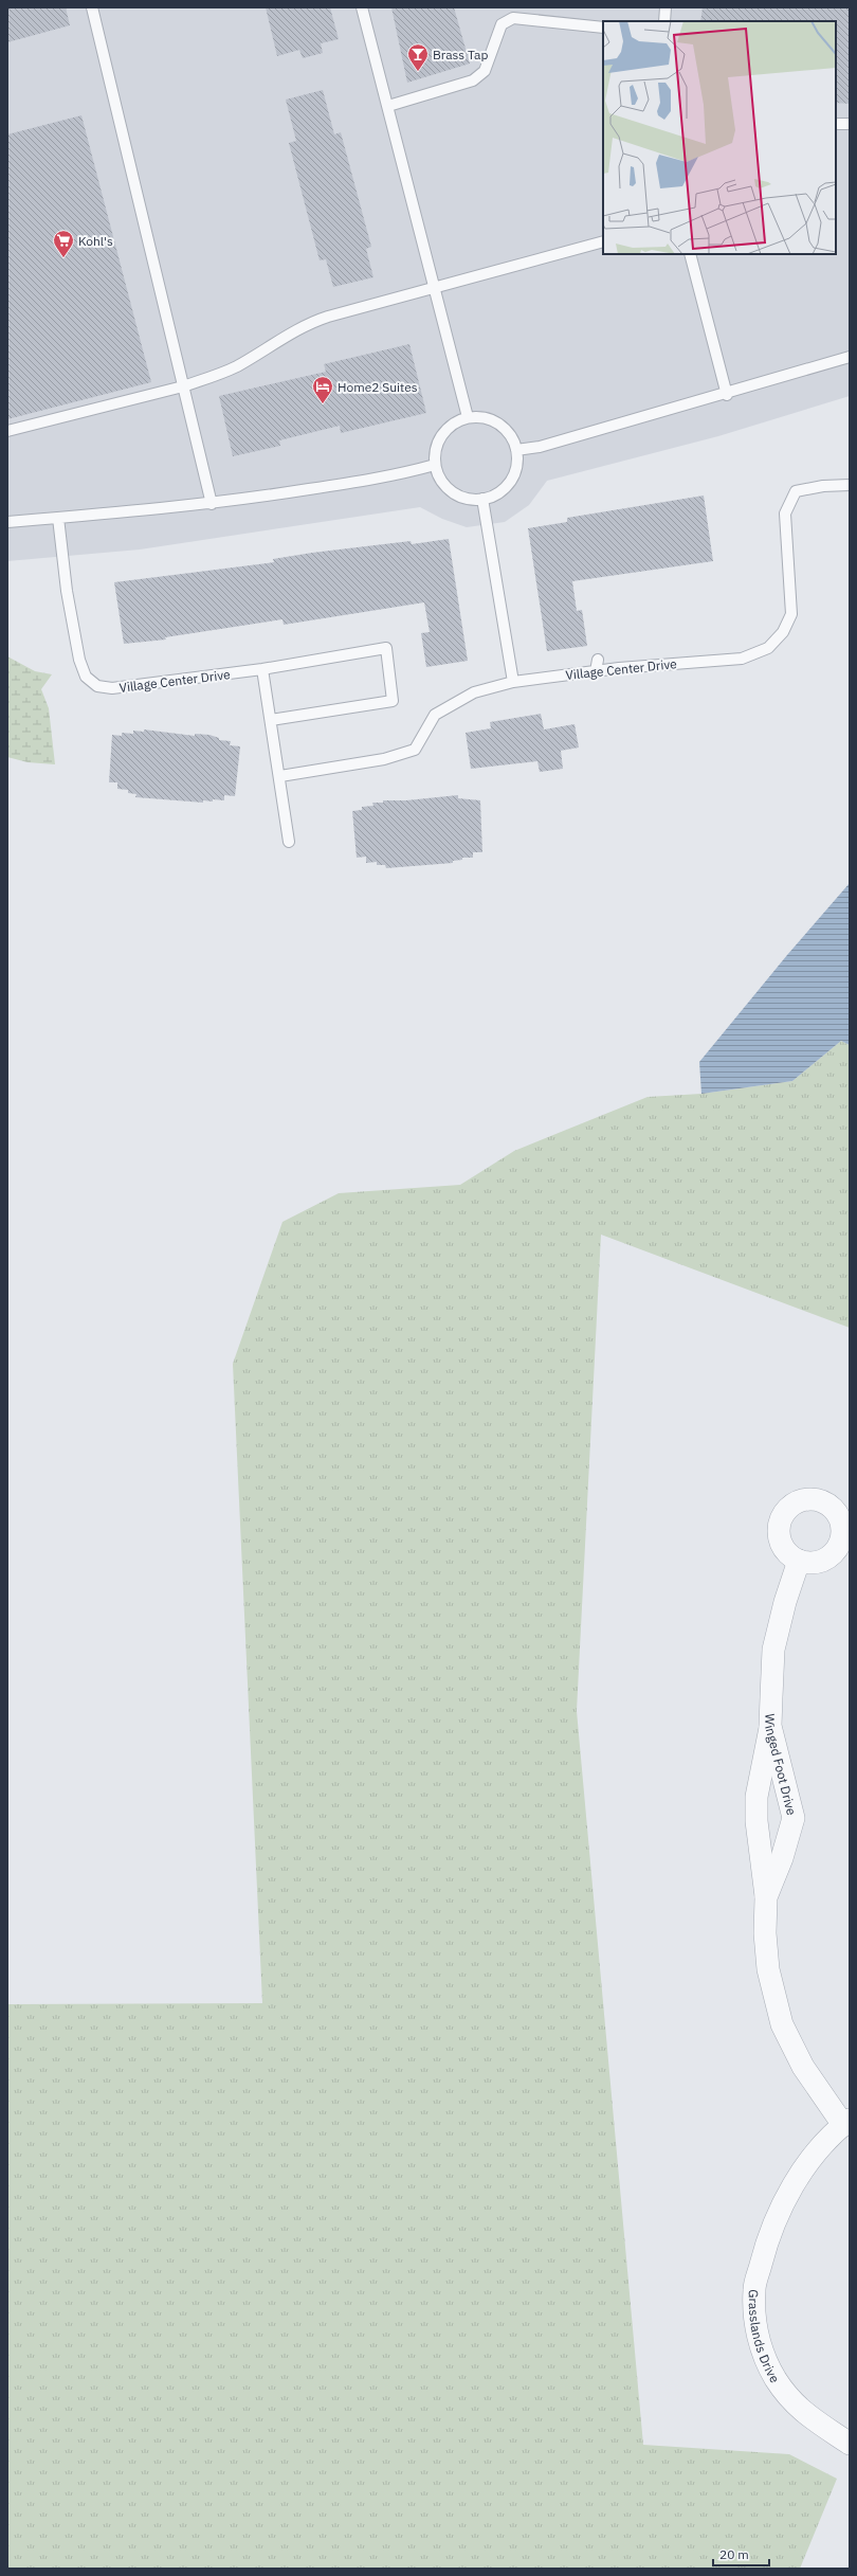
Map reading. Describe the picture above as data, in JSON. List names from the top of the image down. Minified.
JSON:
{"streets":{"street":["Winged Foot Drive","Grasslands Drive"],"lane":["Village Center Drive"]},"crossings":[["Winged Foot Drive","Grasslands Drive"]],"places":{"bar":["Brass Tap"],"supermarket":["Kohl's"],"hotel":["Home2 Suites"]},"scale_bar":"20 m"}
